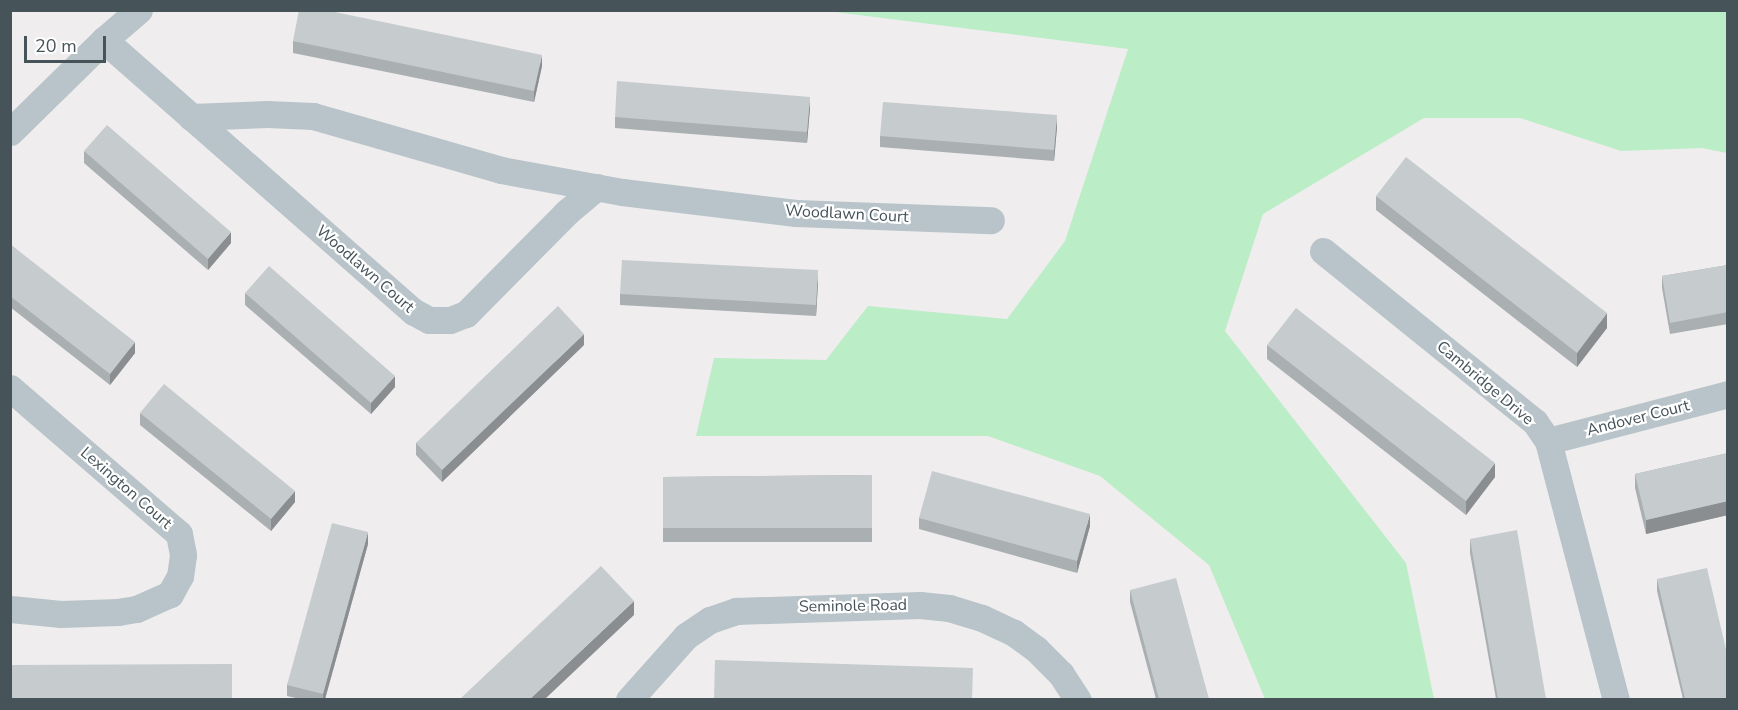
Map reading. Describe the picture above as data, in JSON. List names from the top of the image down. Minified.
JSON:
{"streets":{"street":["Woodlawn Court","Cambridge Drive","Andover Court","Lexington Court","Seminole Road"]},"crossings":[["Cambridge Drive","Andover Court"]],"scale_bar":"20 m"}
